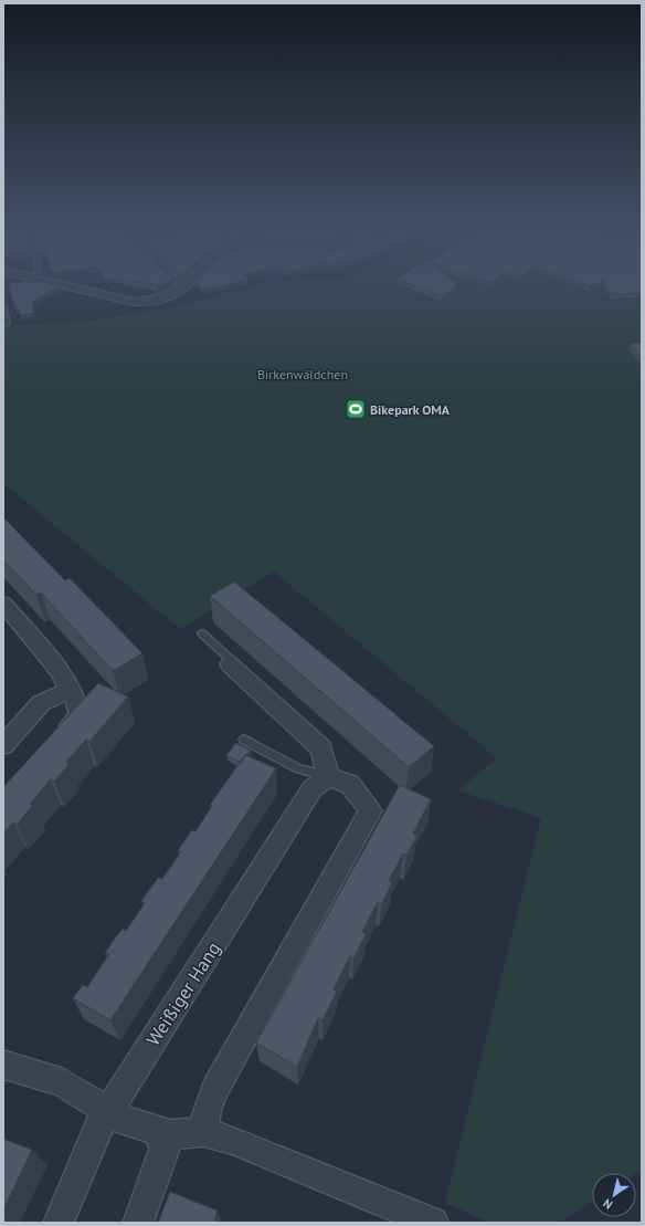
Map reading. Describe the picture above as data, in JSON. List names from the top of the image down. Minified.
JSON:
{"streets":{"street":["Weißiger Hang"]},"parks":["Birkenwäldchen"],"places":{"sports":["Bikepark OMA"]},"north":"bottom left"}
